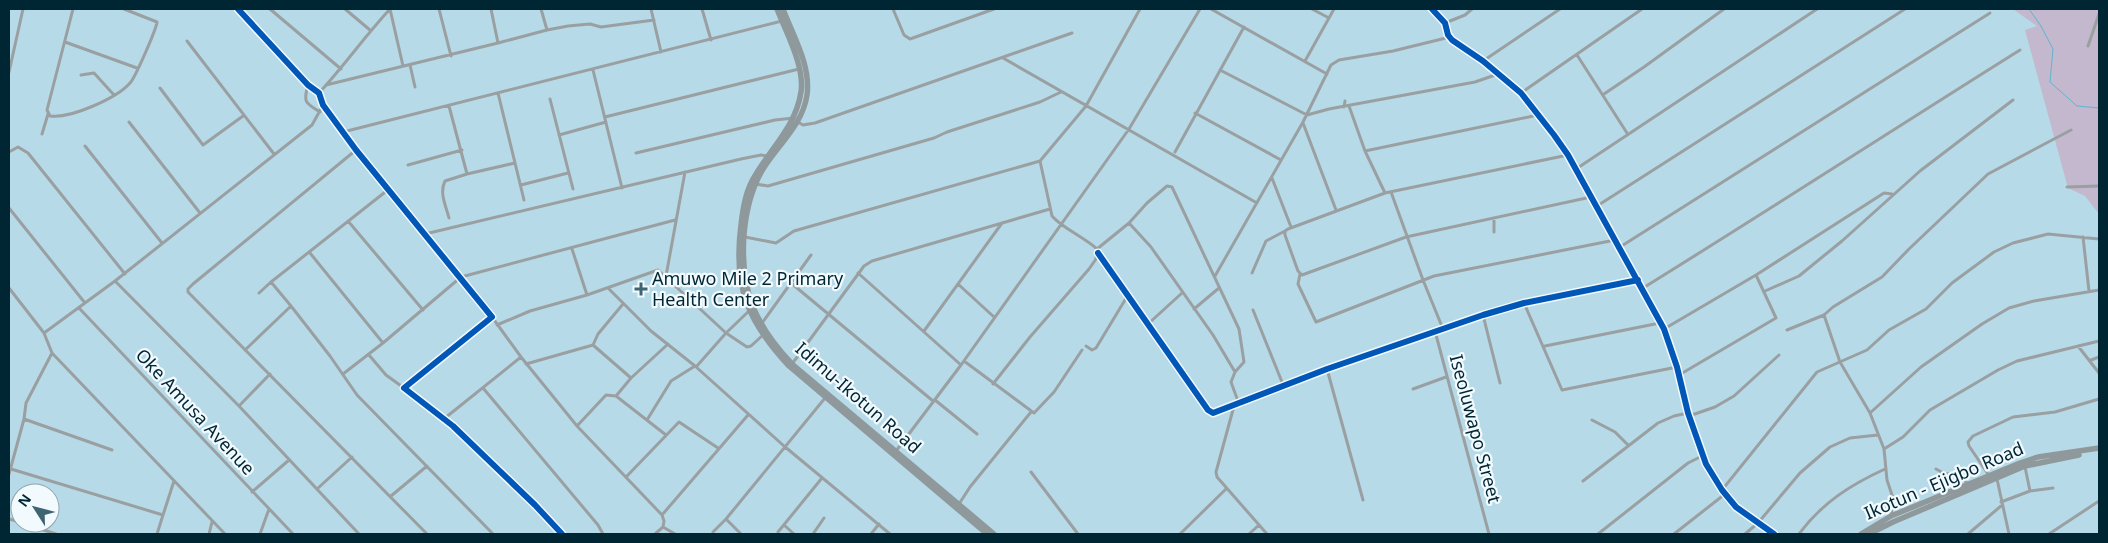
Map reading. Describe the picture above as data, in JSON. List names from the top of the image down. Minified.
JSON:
{"streets":{"main road":["Idimu-Ikotun Road","Ikotun - Ejigbo Road"],"street":["Oke Amusa Avenue","Iseoluwapo Street"]},"places":{"health":["Amuwo Mile 2 Primary Health Center"]},"north":"top left"}
